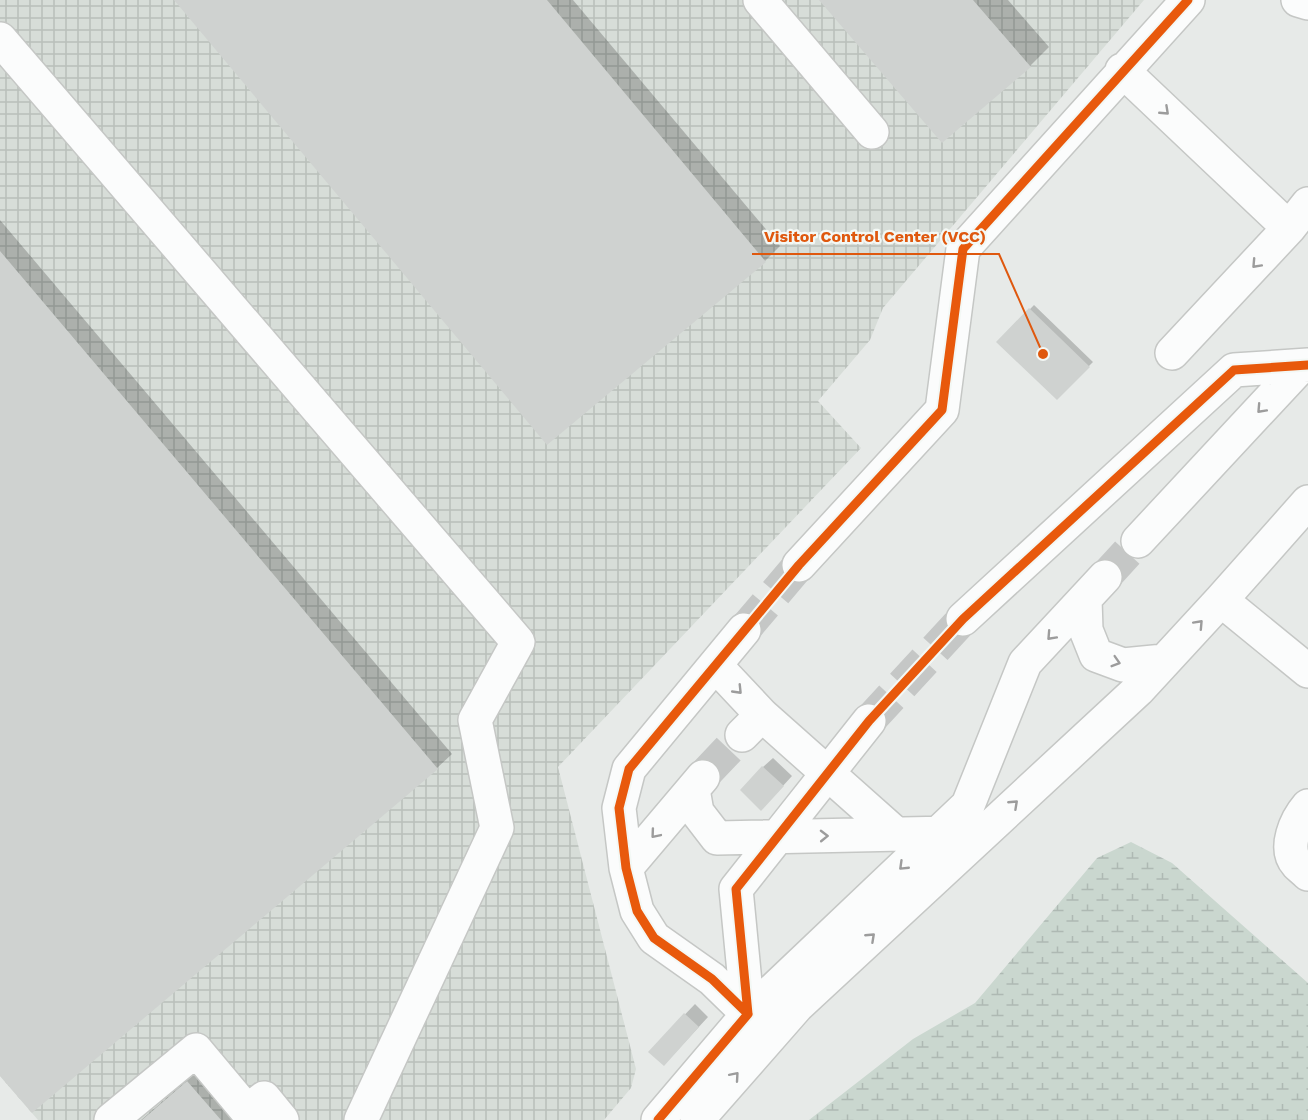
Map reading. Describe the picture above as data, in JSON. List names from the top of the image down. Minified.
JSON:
{"places":["Visitor Control Center (VCC)"]}
